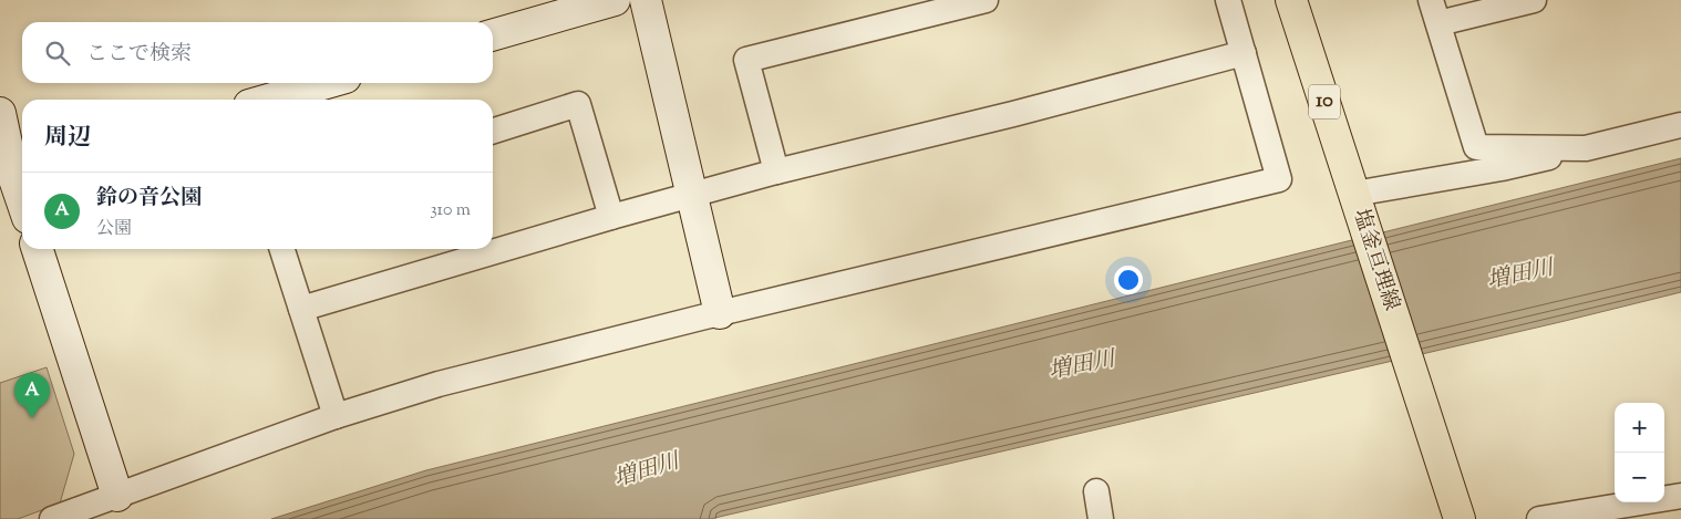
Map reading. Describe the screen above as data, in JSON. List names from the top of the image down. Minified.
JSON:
{"streets":{"main road":["10","塩釜亘理線"]},"water":["増田川"],"page":{"search":"ここで検索","heading":"周辺","list":[{"mark":"A","name":"鈴の音公園","note":"公園","value":"310 m"}],"pins":"A","map_buttons":["+","−"]}}
